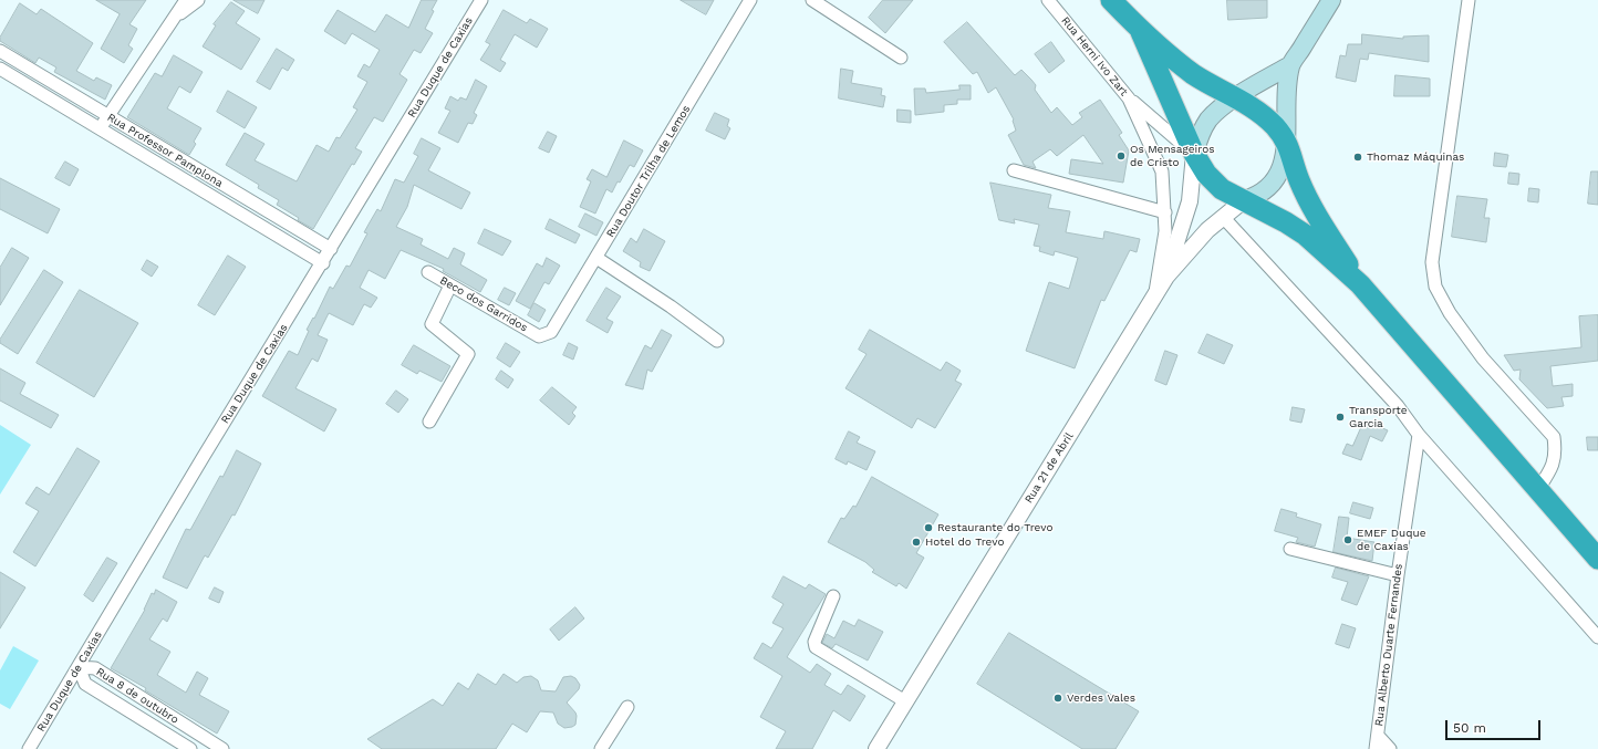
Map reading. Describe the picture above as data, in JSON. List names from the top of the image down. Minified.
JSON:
{"streets":{"street":["Rua Herni Ivo Zart","Rua Duque de Caxias","Rua Professor Pamplona","Rua Doutor Trilha de Lemos","Beco dos Garridos","Rua 21 de Abril","Rua Alberto Duarte Fernandes","Rua 8 de outubro"]},"crossings":[["Rua Herni Ivo Zart","Rua 21 de Abril"],["Rua Duque de Caxias","Rua Professor Pamplona"],["Rua Duque de Caxias","Rua 8 de outubro"],["Rua Doutor Trilha de Lemos","Beco dos Garridos"]],"places":["Os Mensageiros de Cristo","Thomaz Máquinas","Transporte Garcia","Restaurante do Trevo","EMEF Duque de Caxias","Hotel do Trevo","Verdes Vales"],"scale_bar":"50 m"}
